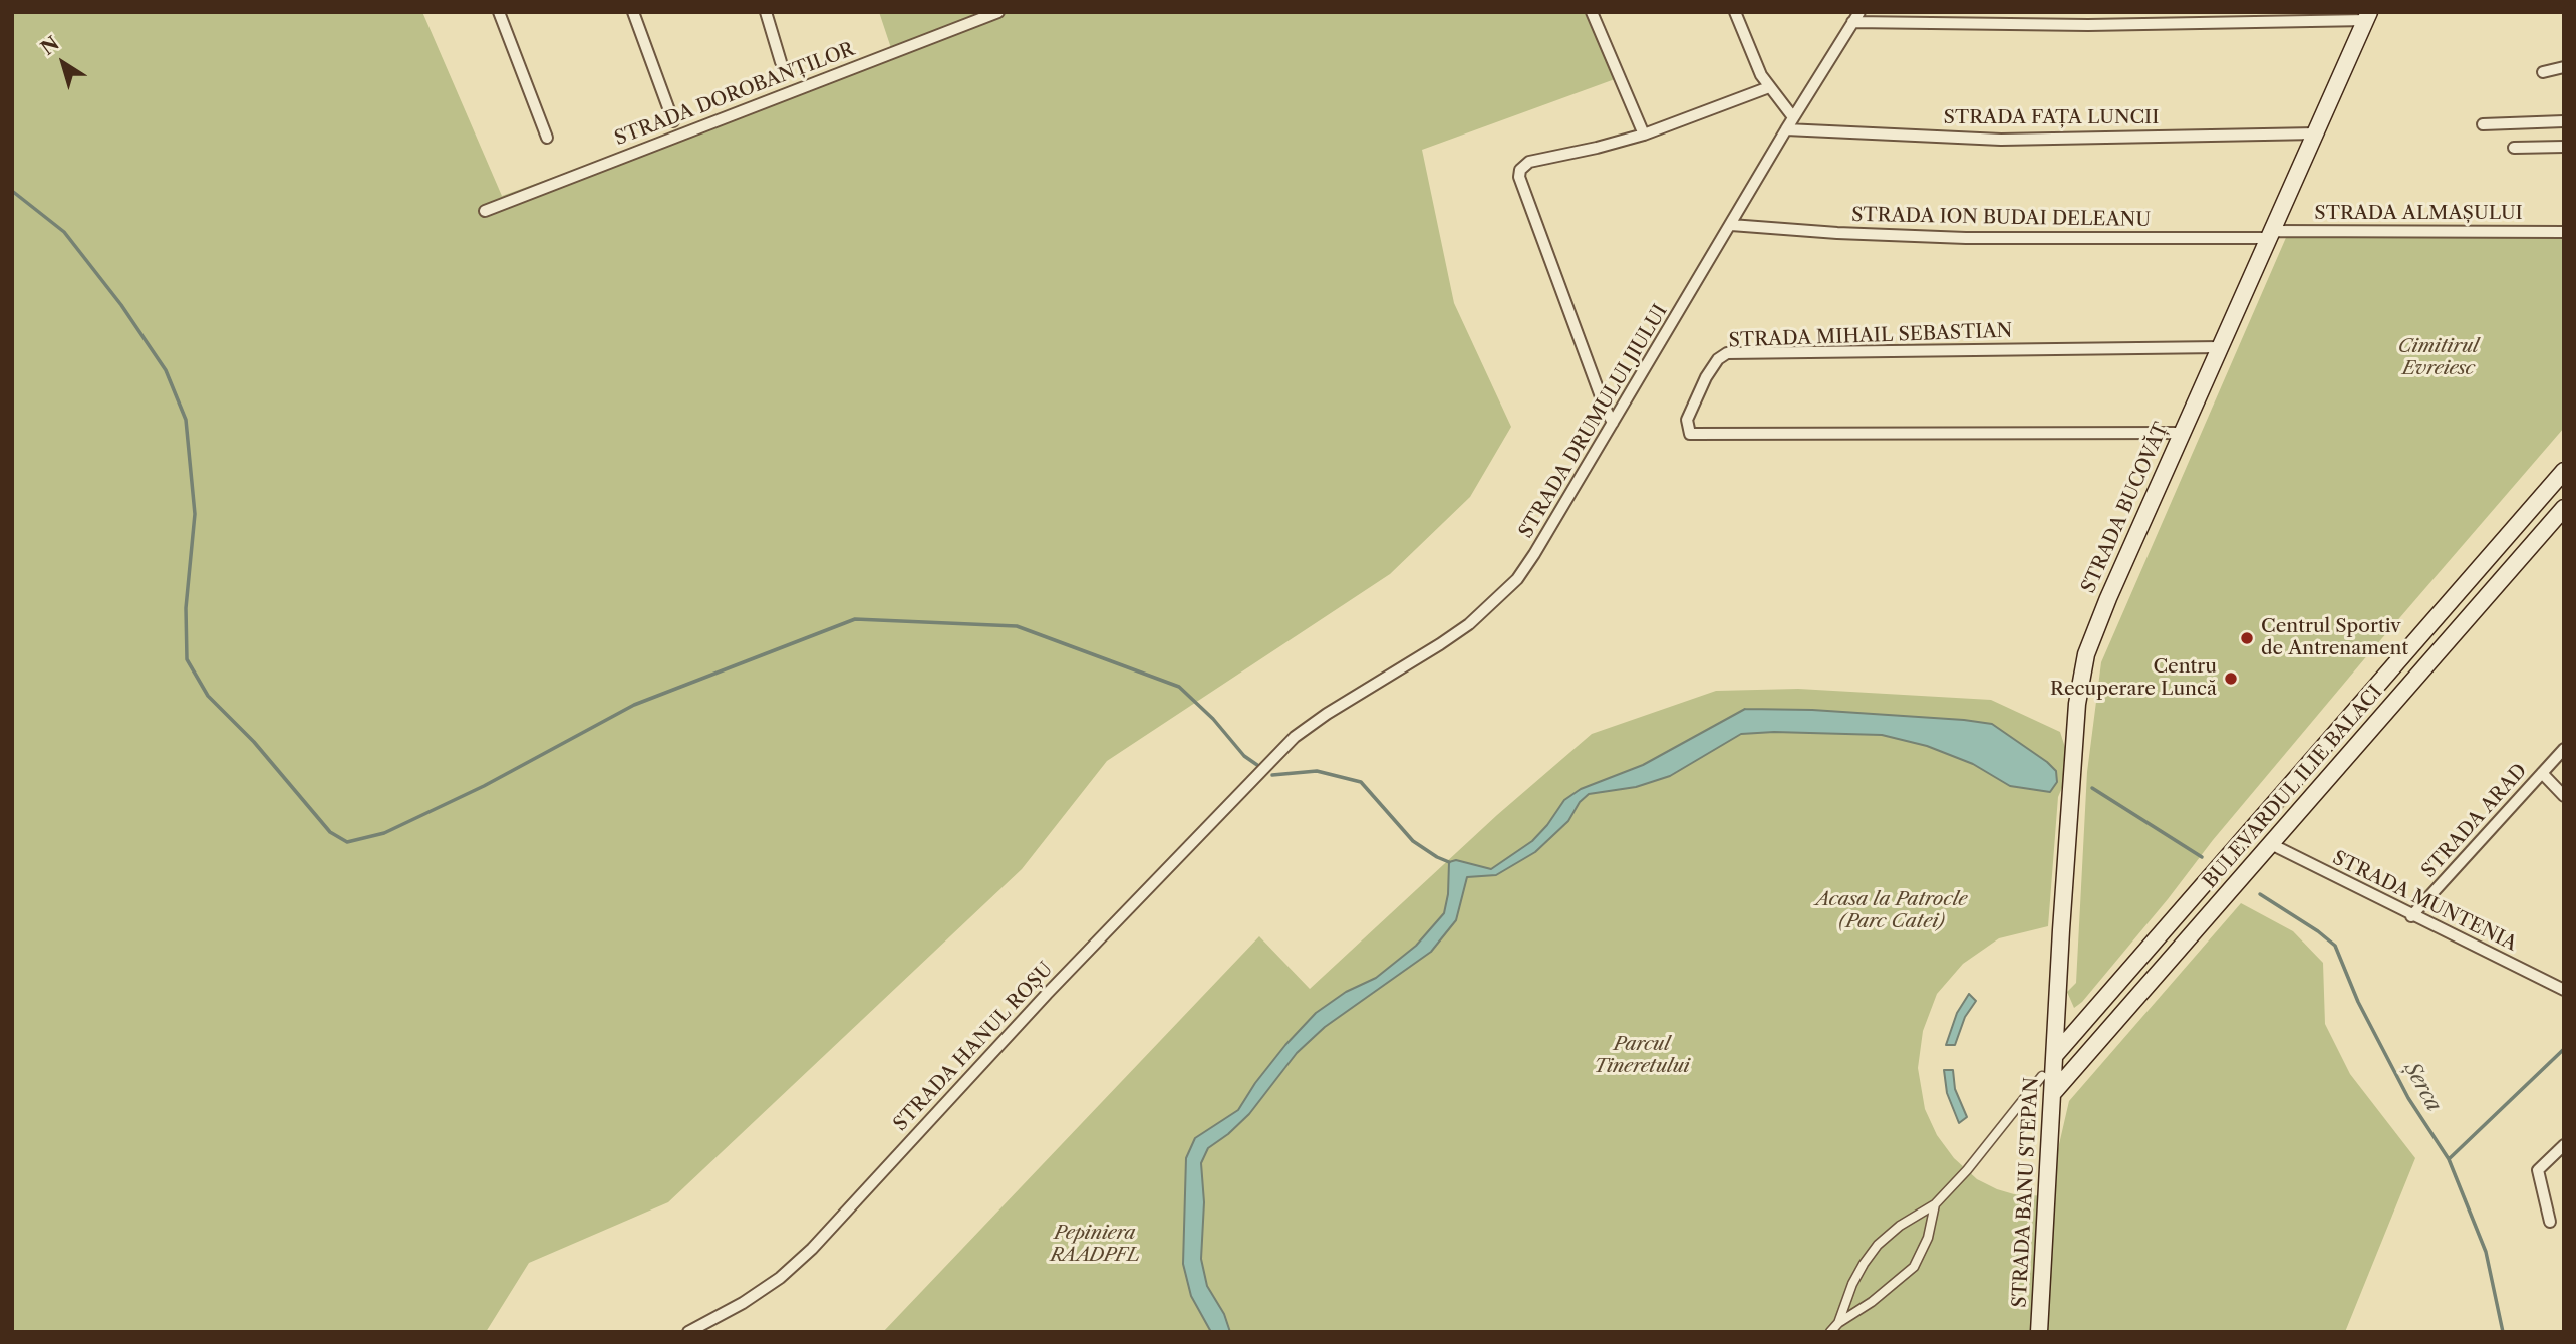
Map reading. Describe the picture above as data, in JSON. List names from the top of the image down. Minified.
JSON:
{"streets":{"main road":["STRADA BUCOVĂȚ","BULEVARDUL ILIE BALACI","STRADA BANU STEPAN"],"street":["STRADA DOROBANȚILOR","STRADA FAȚA LUNCII","STRADA ALMAȘULUI","STRADA ION BUDAI DELEANU","STRADA MIHAIL SEBASTIAN","STRADA DRUMULUI JIULUI","STRADA ARAD","STRADA MUNTENIA","STRADA HANUL ROȘU"]},"crossings":[["STRADA FAȚA LUNCII","STRADA DRUMULUI JIULUI"],["STRADA FAȚA LUNCII","STRADA BUCOVĂȚ"],["STRADA ALMAȘULUI","STRADA ION BUDAI DELEANU"],["STRADA ALMAȘULUI","STRADA BUCOVĂȚ"],["STRADA ION BUDAI DELEANU","STRADA DRUMULUI JIULUI"],["STRADA ION BUDAI DELEANU","STRADA BUCOVĂȚ"],["STRADA MIHAIL SEBASTIAN","STRADA BUCOVĂȚ"],["STRADA DRUMULUI JIULUI","STRADA HANUL ROȘU"],["STRADA BUCOVĂȚ","BULEVARDUL ILIE BALACI"],["STRADA BUCOVĂȚ","STRADA BANU STEPAN"],["BULEVARDUL ILIE BALACI","STRADA MUNTENIA"],["BULEVARDUL ILIE BALACI","STRADA BANU STEPAN"],["STRADA ARAD","STRADA MUNTENIA"]],"water":["Șerca"],"parks":["Cimitirul Evreiesc","Acasa la Patrocle (Parc Catei)","Parcul Tineretului","Pepiniera RAADPFL"],"places":["Centrul Sportiv de Antrenament","Centru Recuperare Luncă"],"north":"top left"}
